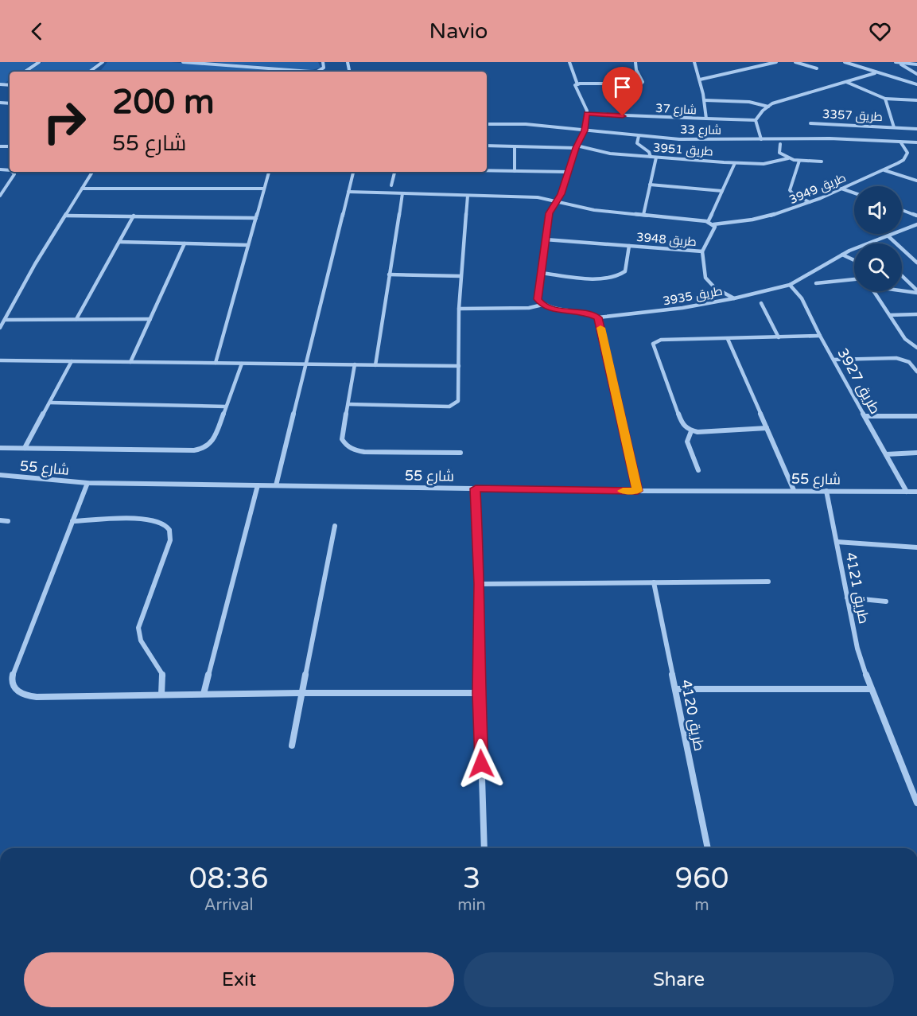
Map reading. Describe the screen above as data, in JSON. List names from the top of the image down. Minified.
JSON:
{"streets":{"street":["شارع 37","طريق 3357","شارع 33","طريق 3951","طريق 3949","طريق 3948","طريق 3935","طريق 3927","شارع 55","طريق 4121","طريق 4120"]},"crossings":[["شارع 33","طريق 3949"],["طريق 3949","طريق 3948"],["طريق 3948","طريق 3935"],["طريق 3935","طريق 3927"],["طريق 3927","شارع 55"],["شارع 55","طريق 4121"]],"page":{"header":"Navio","turn":["200 m","شارع 55"],"eta":["08:36","Arrival","3","min","960","m"],"buttons":["Exit","Share"]}}
